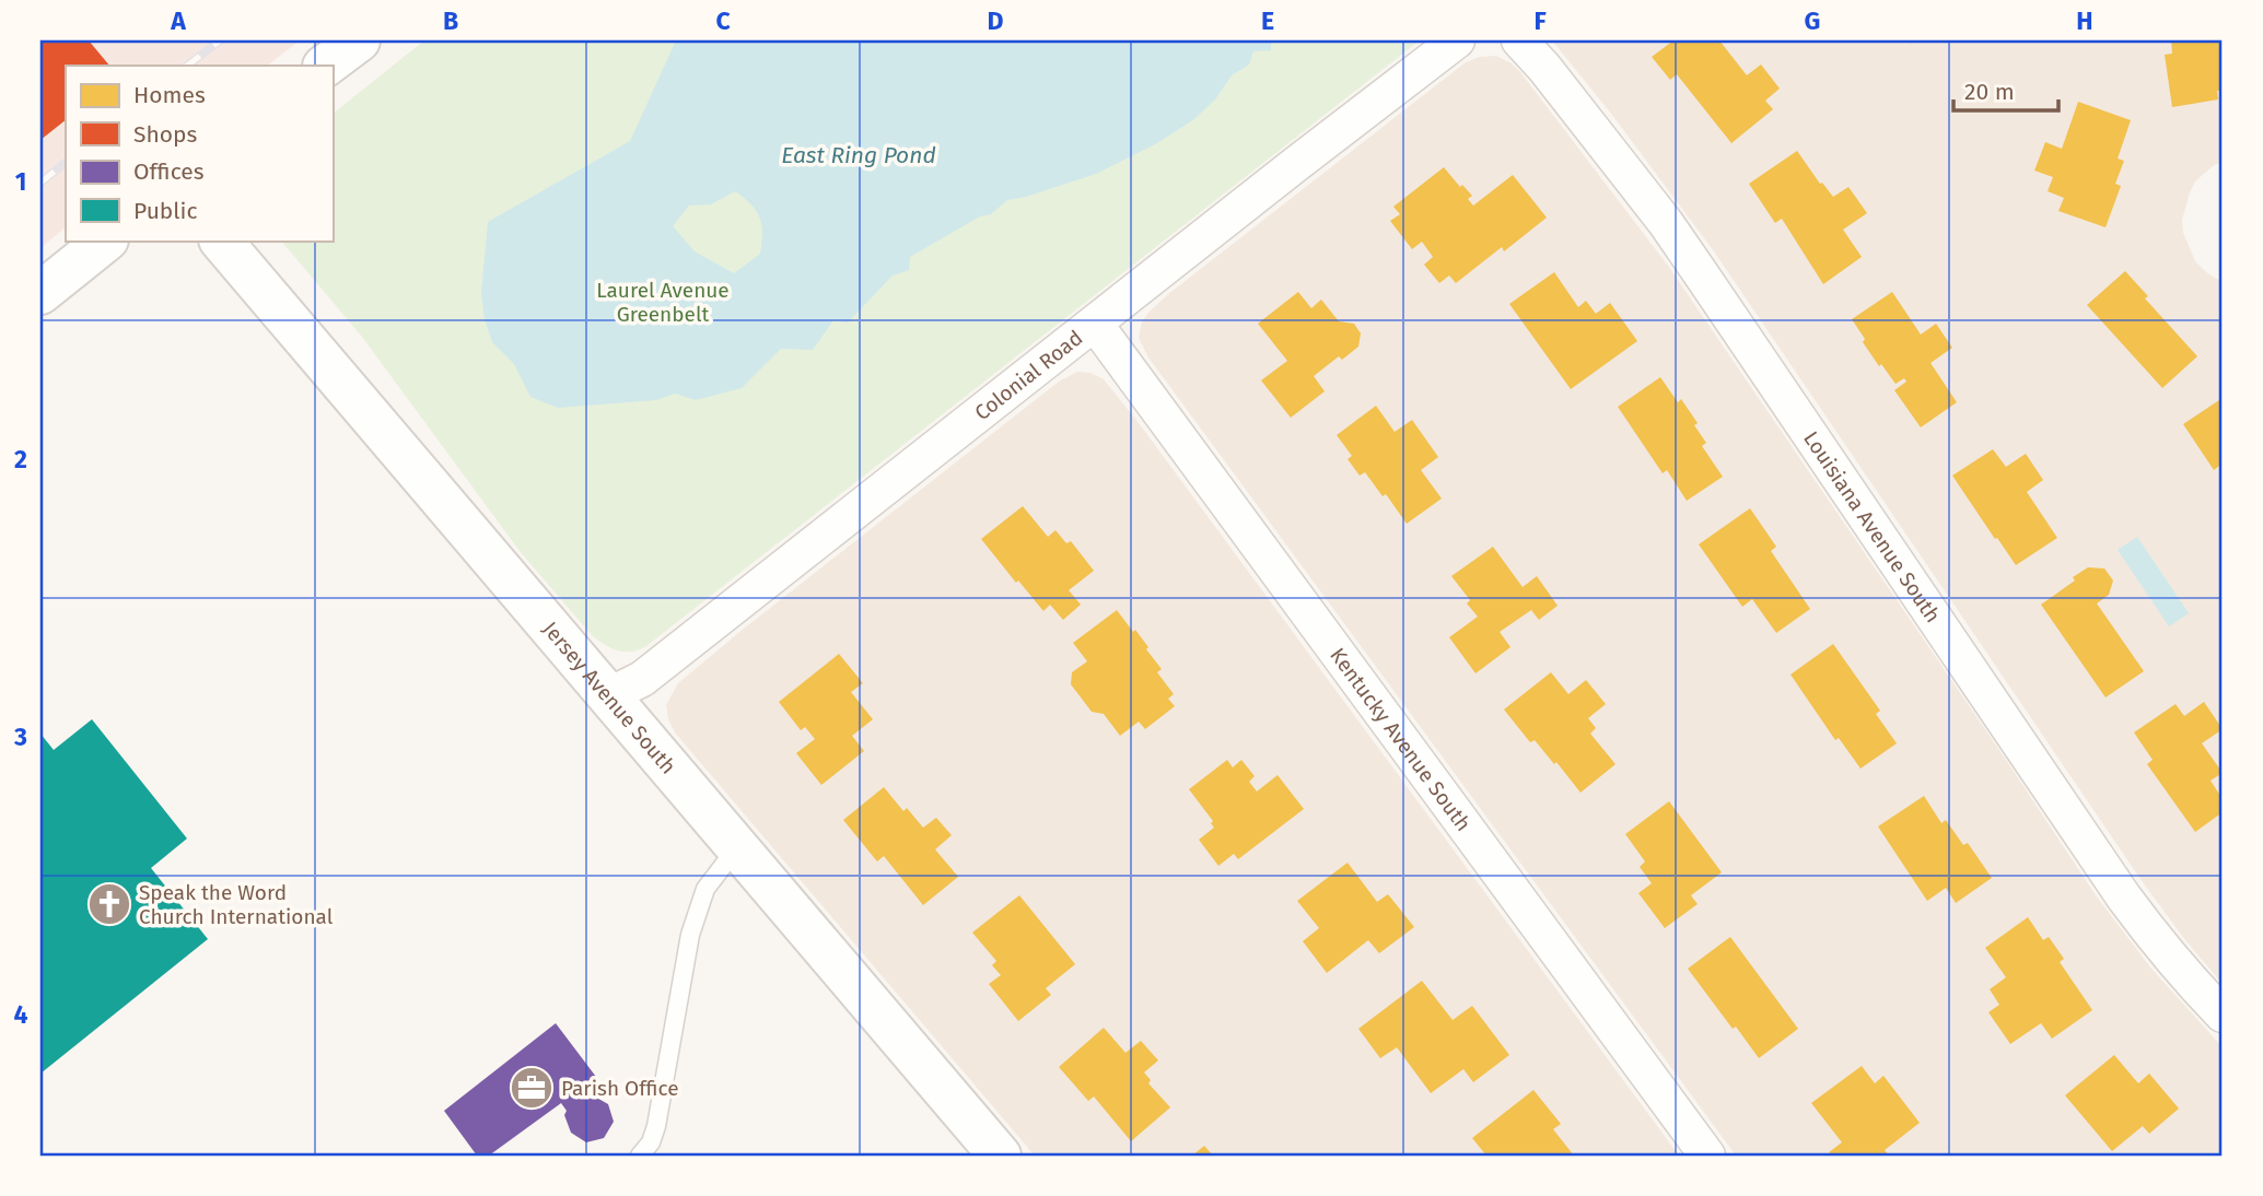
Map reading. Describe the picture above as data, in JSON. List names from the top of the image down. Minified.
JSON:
{"streets":{"street":["Colonial Road","Louisiana Avenue South","Jersey Avenue South","Kentucky Avenue South"]},"crossings":[["Colonial Road","Jersey Avenue South"],["Colonial Road","Kentucky Avenue South"]],"water":["East Ring Pond"],"parks":["Laurel Avenue Greenbelt"],"places":{"church":["Speak the Word Church International"],"office":["Parish Office"]},"legend":["Homes","Shops","Offices","Public"],"scale_bar":"20 m","grid":{"columns":["A","B","C","D","E","F","G","H"],"rows":["1","2","3","4"]}}
